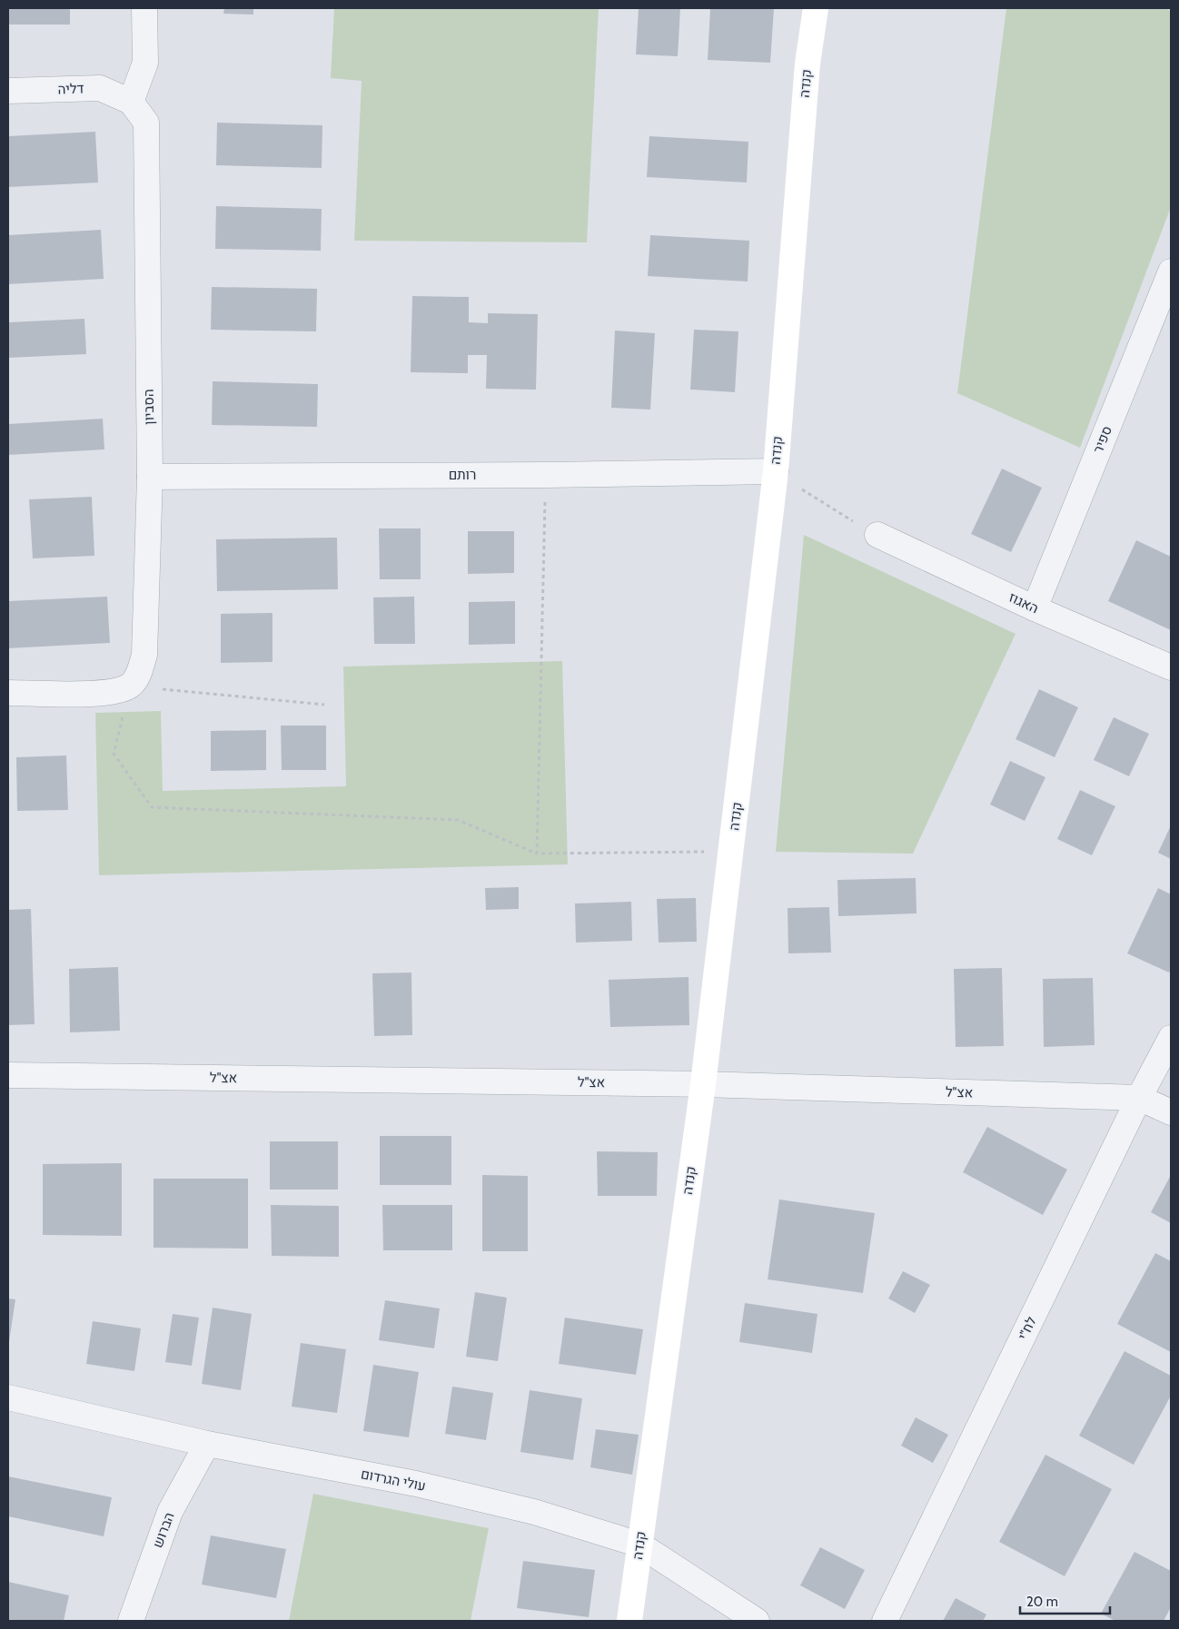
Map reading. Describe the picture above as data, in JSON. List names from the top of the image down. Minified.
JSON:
{"streets":{"street":["קנדה","דליה","הסביון","ספיר","רותם","האגוז","אצ\"ל","לח\"י","עולי הגרדום","הברוש"]},"crossings":[["קנדה","רותם"],["קנדה","אצ\"ל"],["קנדה","עולי הגרדום"],["דליה","הסביון"],["הסביון","רותם"],["ספיר","האגוז"],["אצ\"ל","לח\"י"],["עולי הגרדום","הברוש"]],"scale_bar":"20 m"}
